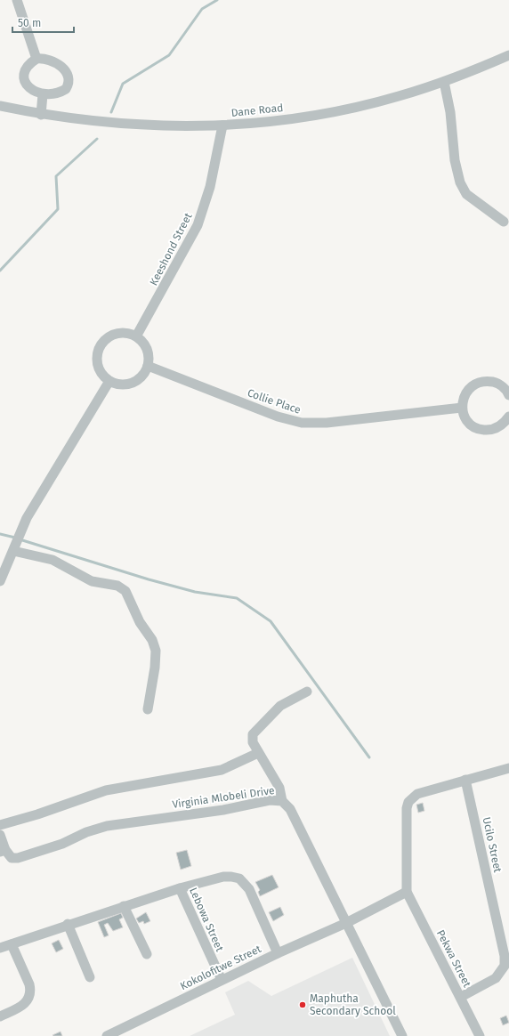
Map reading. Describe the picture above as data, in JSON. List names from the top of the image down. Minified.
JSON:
{"streets":{"street":["Dane Road","Keeshond Street","Collie Place","Virginia Mlobeli Drive","Ucilo Street","Lebowa Street","Pekwa Street","Kokolofitwe Street"]},"crossings":[["Dane Road","Keeshond Street"],["Keeshond Street","Collie Place"],["Virginia Mlobeli Drive","Kokolofitwe Street"],["Ucilo Street","Pekwa Street"],["Lebowa Street","Kokolofitwe Street"],["Pekwa Street","Kokolofitwe Street"]],"places":["Maphutha Secondary School"],"scale_bar":"50 m"}
